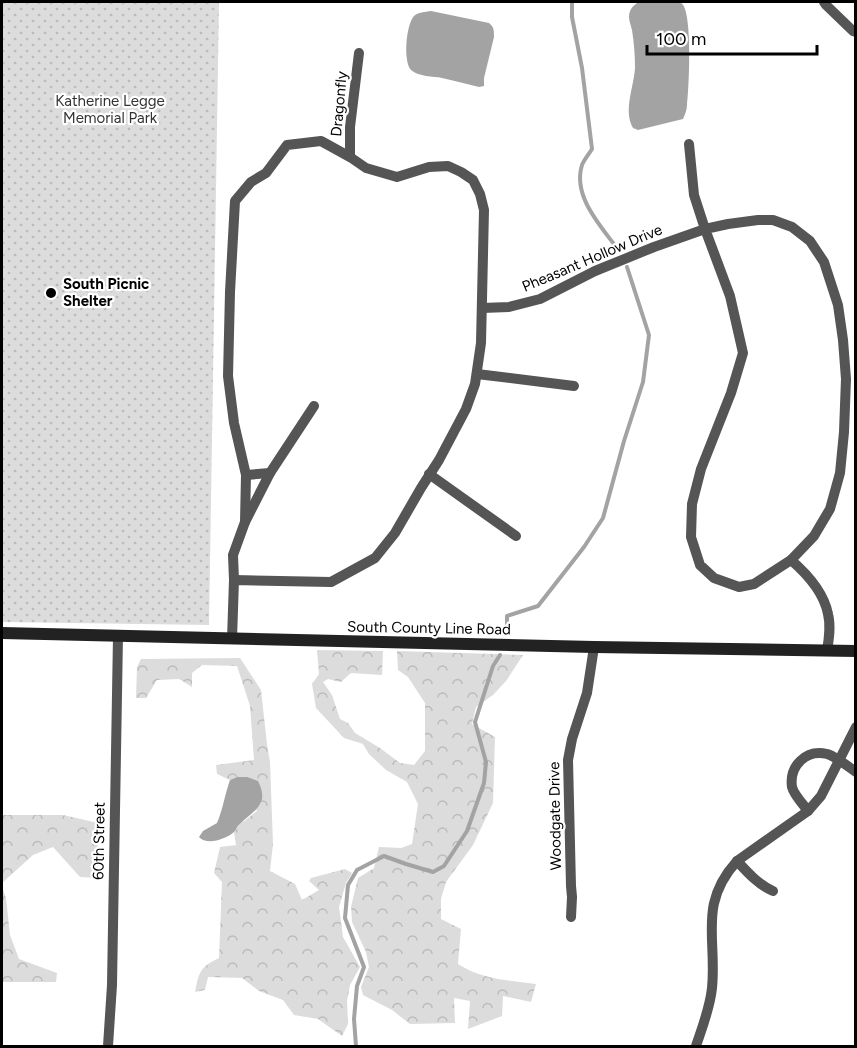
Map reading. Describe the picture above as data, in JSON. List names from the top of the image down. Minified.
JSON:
{"streets":{"main road":["South County Line Road"],"street":["Dragonfly","Pheasant Hollow Drive","Woodgate Drive","60th Street"]},"crossings":[["South County Line Road","Woodgate Drive"],["South County Line Road","60th Street"]],"parks":["Katherine Legge Memorial Park"],"places":["South Picnic Shelter"],"scale_bar":"100 m"}
